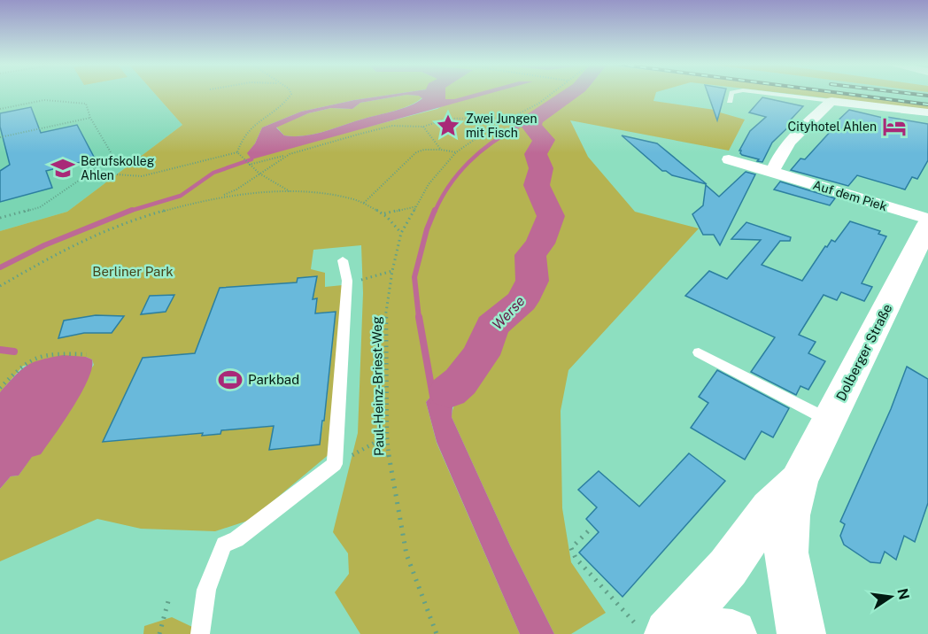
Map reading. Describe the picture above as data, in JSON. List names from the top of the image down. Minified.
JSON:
{"streets":{"street":["Auf dem Piek","Dolberger Straße"],"path":["Paul-Heinz-Briest-Weg"]},"water":["Werse"],"parks":["Berliner Park"],"places":{"place":["Zwei Jungen mit Fisch"],"hotel":["Cityhotel Ahlen"],"school or university":["Berufskolleg Ahlen"],"sports":["Parkbad"]},"north":"right"}
